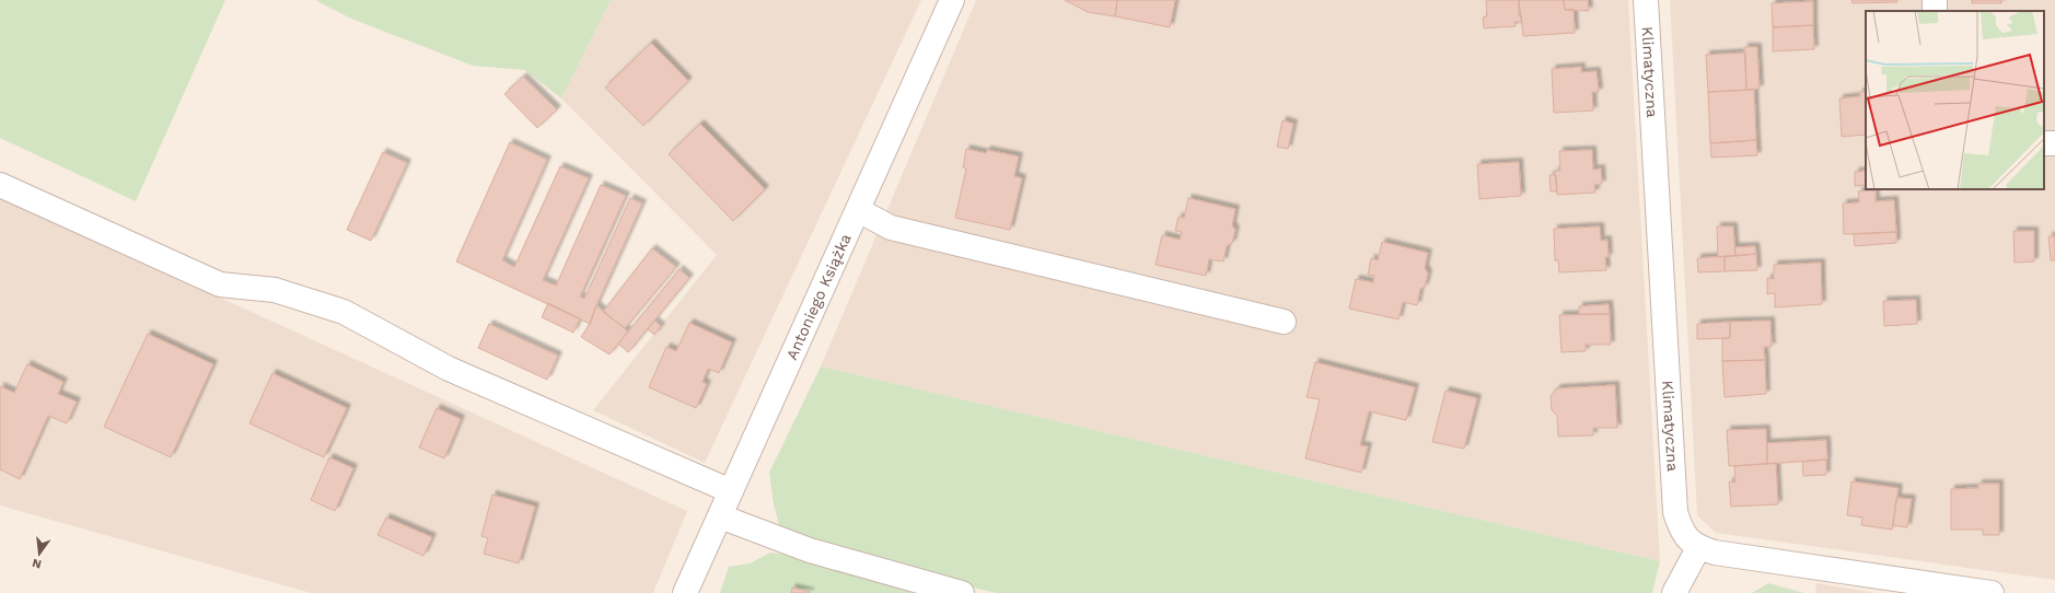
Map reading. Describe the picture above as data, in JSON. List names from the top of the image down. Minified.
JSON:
{"streets":{"street":["Klimatyczna","Antoniego Książka"]},"north":"bottom"}
